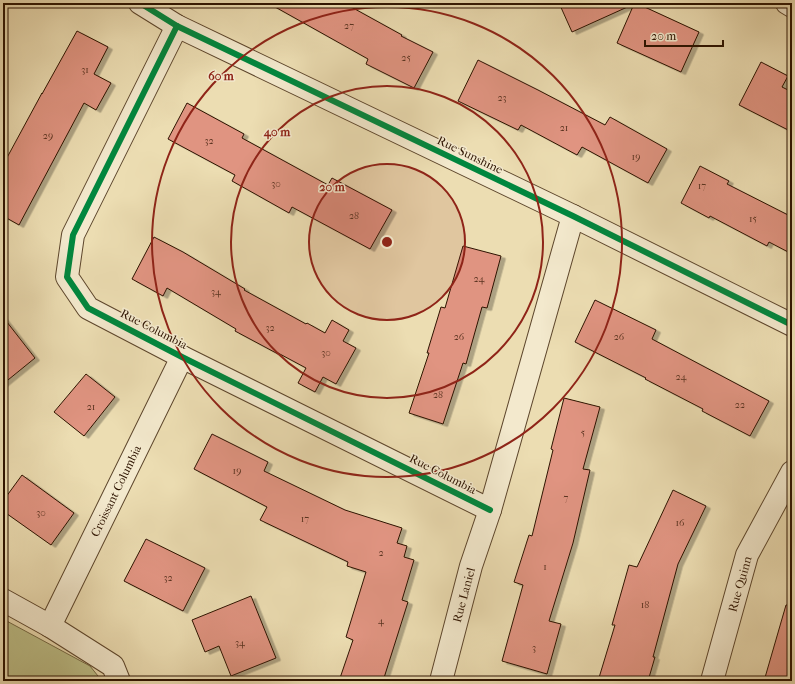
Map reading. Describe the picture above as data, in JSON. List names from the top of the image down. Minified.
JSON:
{"streets":{"street":["Rue Sunshine","Rue Columbia","Croissant Columbia","Rue Quinn","Rue Laniel"]},"crossings":[["Rue Sunshine","Rue Columbia"],["Rue Columbia","Croissant Columbia"],["Rue Columbia","Rue Laniel"]],"house_numbers":["27","25","31","23","21","29","32","19","30","17","28","15","24","34","32","26","26","30","24","28","22","21","5","19","7","30","17","16","2","1","32","18","4","34","3"],"scale_bar":"20 m","rings":["60 m","40 m","20 m"]}
